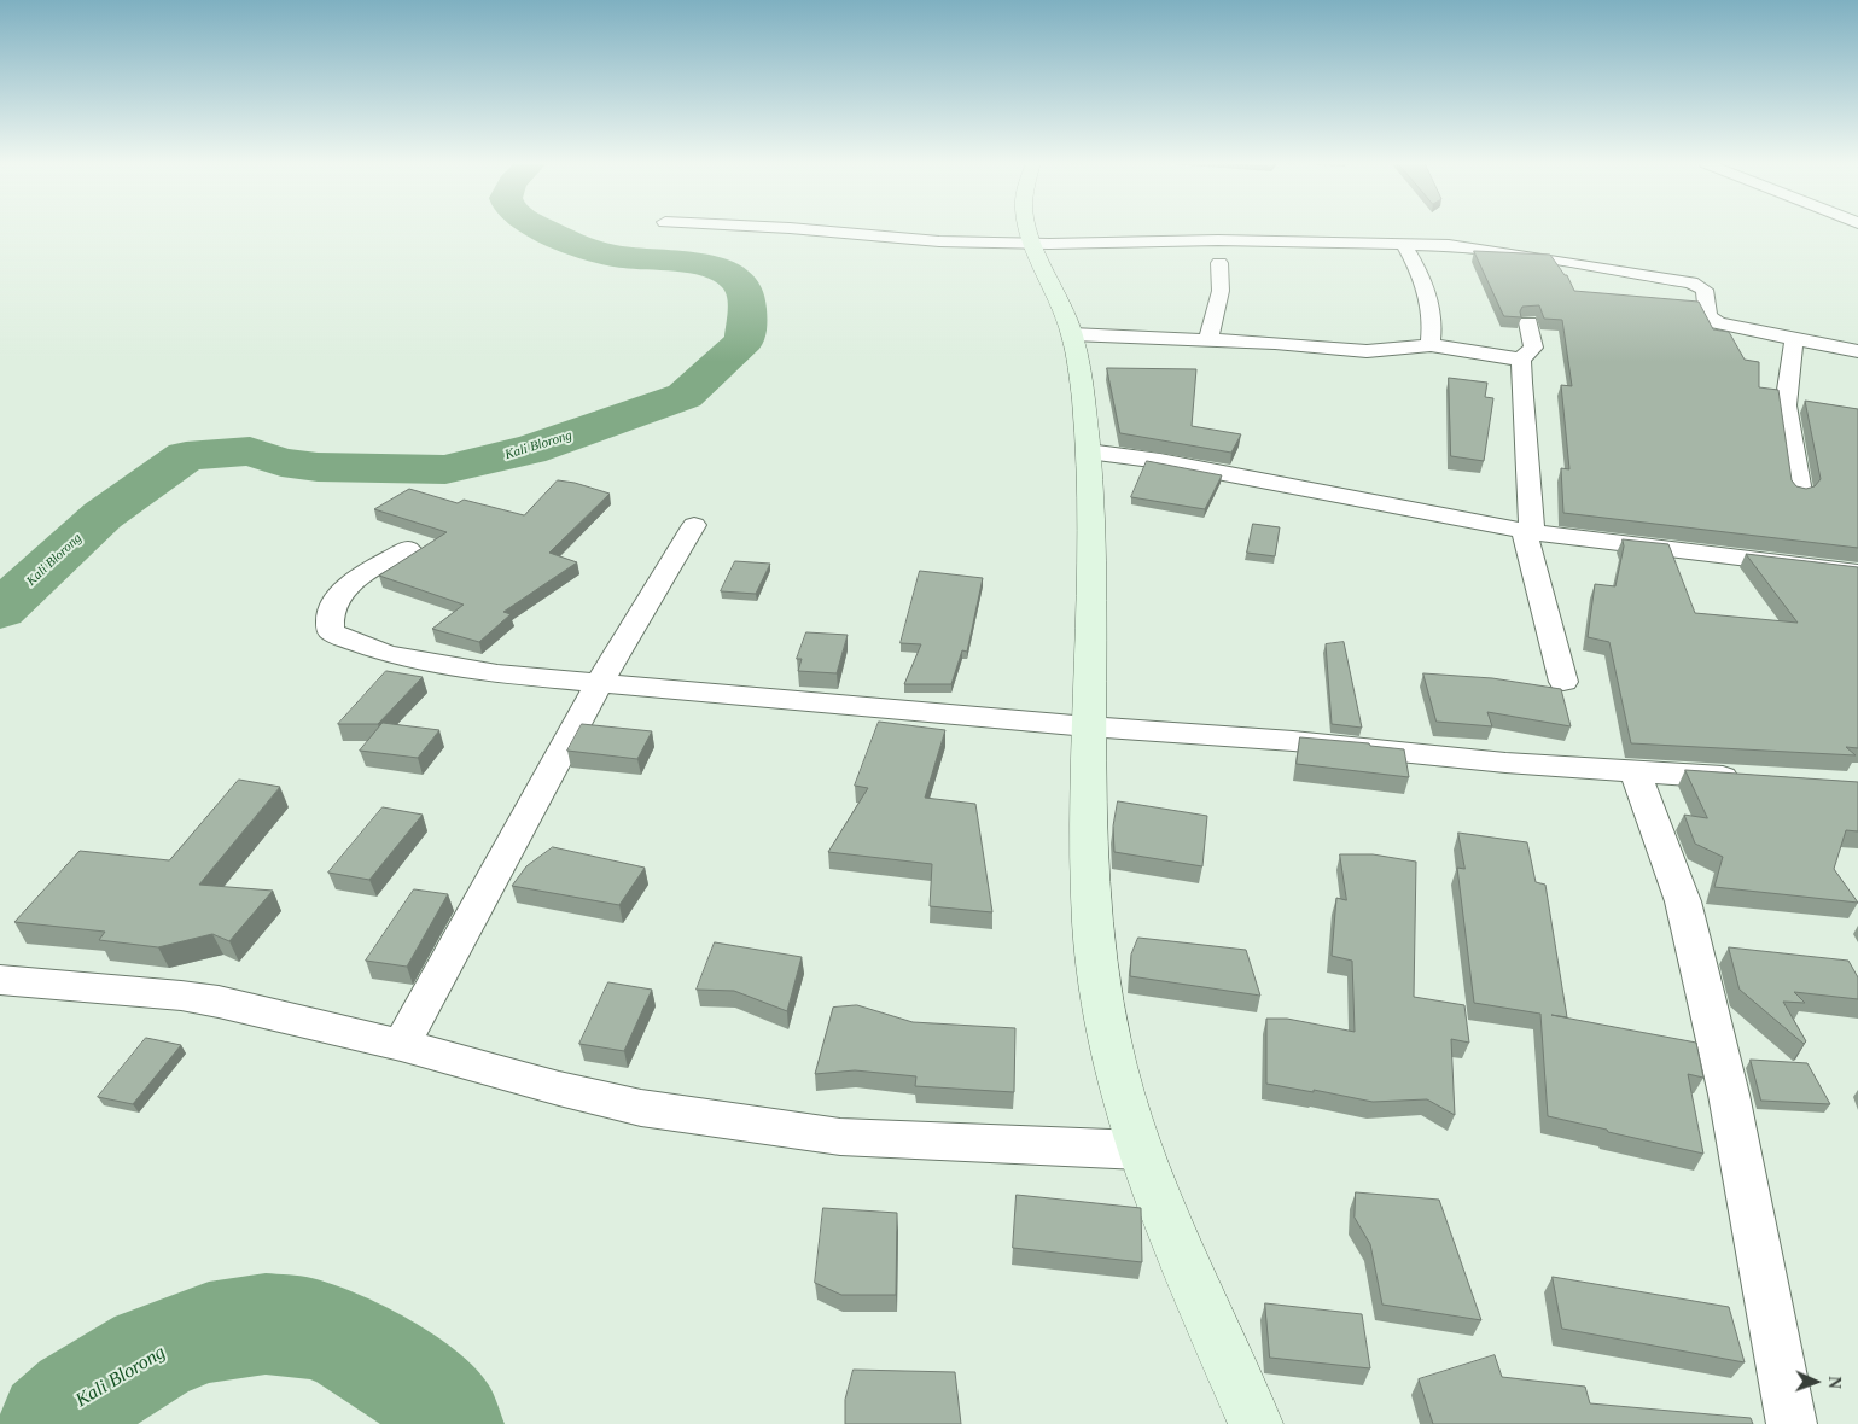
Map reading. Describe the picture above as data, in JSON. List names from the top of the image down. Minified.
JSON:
{"water":["Kali Blorong"],"north":"right"}
